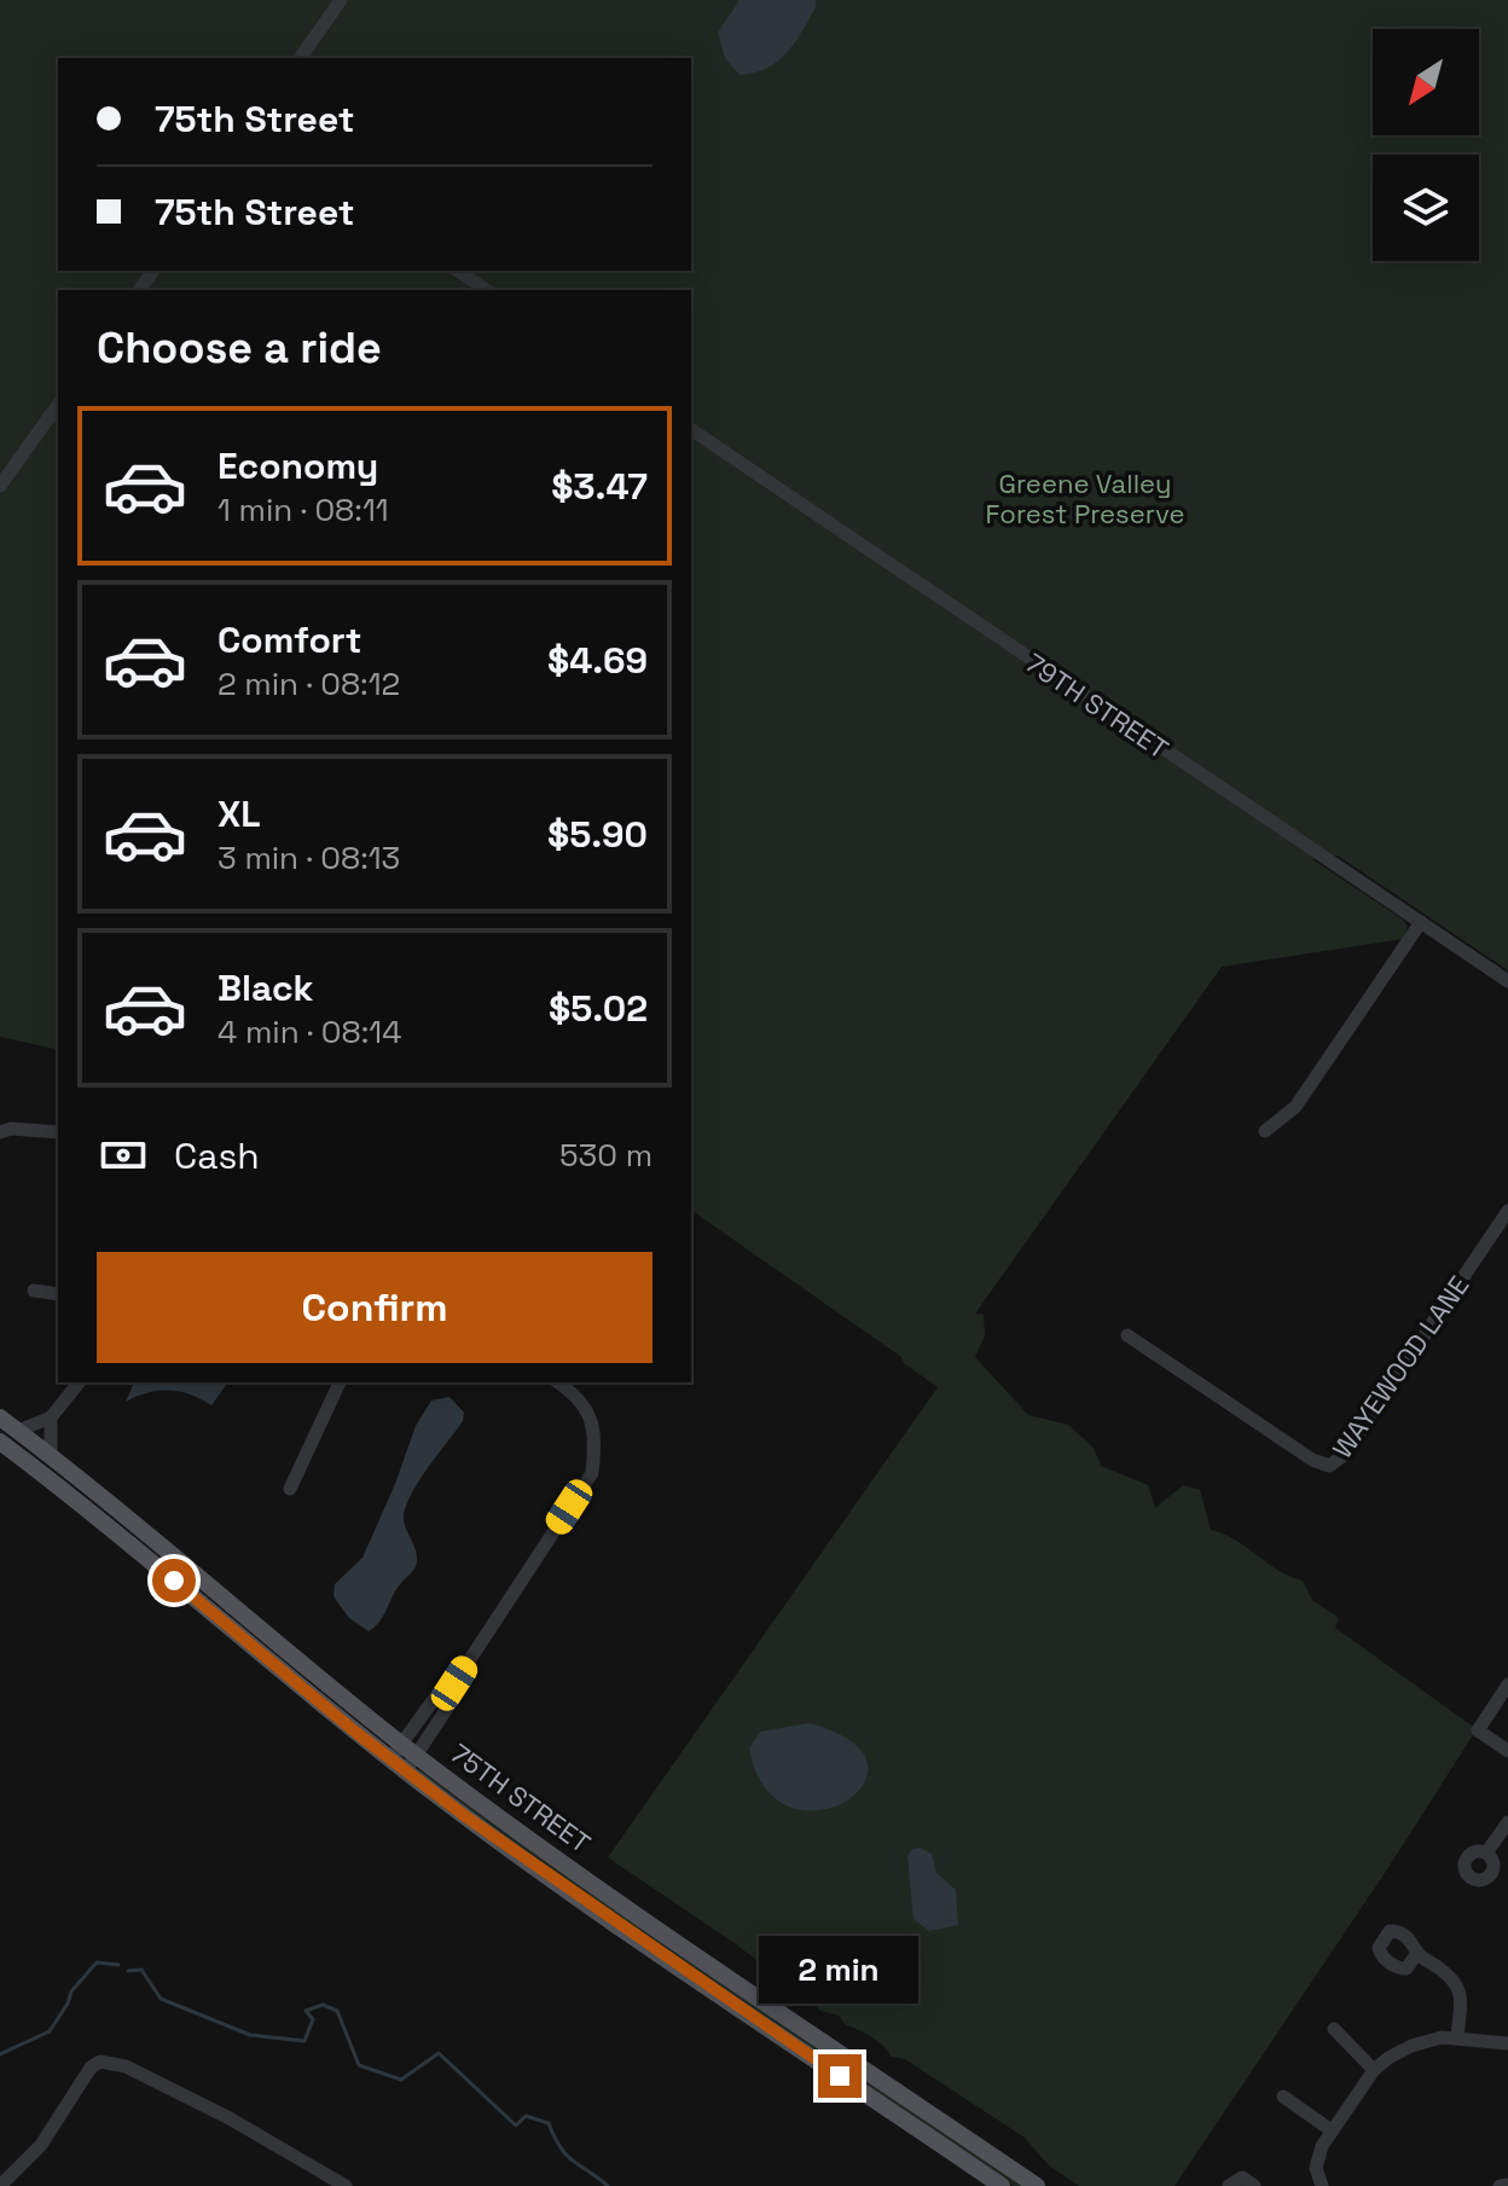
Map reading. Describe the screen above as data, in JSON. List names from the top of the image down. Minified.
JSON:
{"streets":{"main road":["75TH STREET"],"street":["79TH STREET","WAYEWOOD LANE"]},"parks":["Greene Valley Forest Preserve"],"north":"bottom left","page":{"banner":["75th Street","75th Street"],"heading":"Choose a ride","list":[{"name":"Economy","note":"1 min · 08:11","value":"$3.47"},{"name":"Comfort","note":"2 min · 08:12","value":"$4.69"},{"name":"XL","note":"3 min · 08:13","value":"$5.90"},{"name":"Black","note":"4 min · 08:14","value":"$5.02"}],"pay":["Cash","530 m"],"buttons":"Confirm","bubble":"2 min"}}
